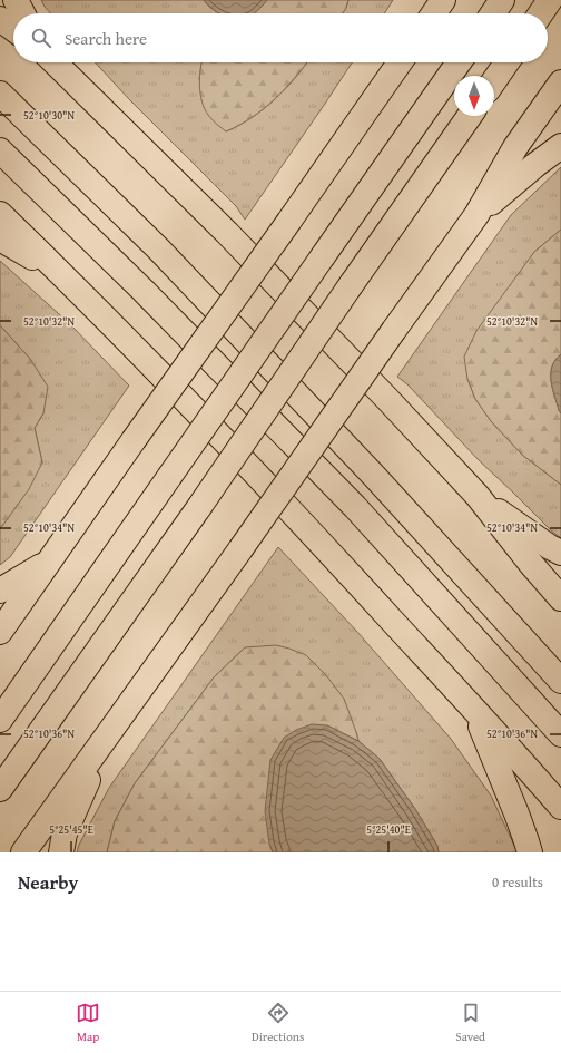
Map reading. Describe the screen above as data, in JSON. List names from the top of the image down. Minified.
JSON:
{"north":"bottom","page":{"search":"Search here","heading":["Nearby","0 results"],"nav":["Map","Directions","Saved"]},"coordinates":["52°10'30\"N","52°10'32\"N","52°10'34\"N","52°10'36\"N","5°25'45\"E","5°25'40\"E"]}
